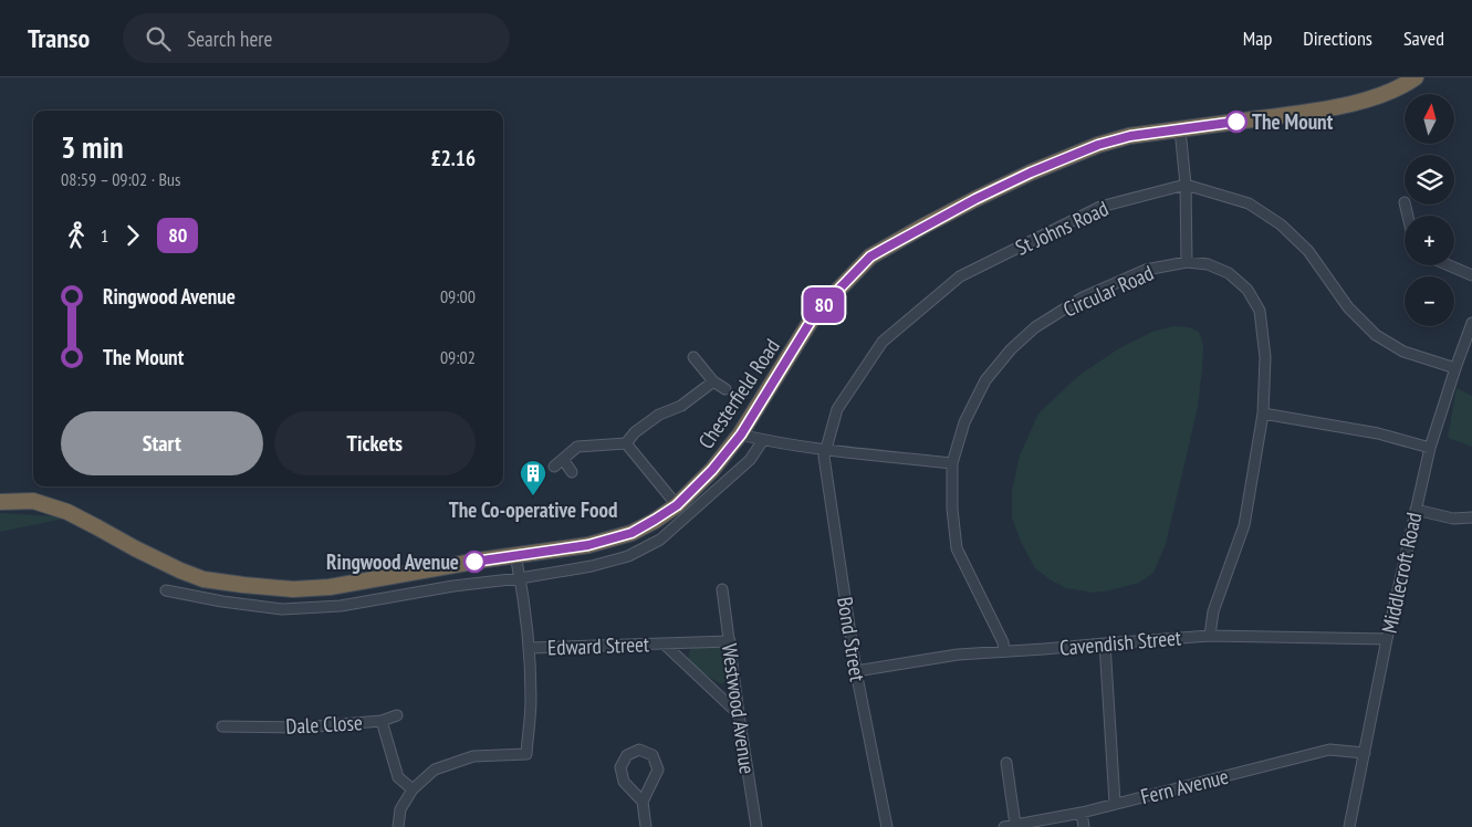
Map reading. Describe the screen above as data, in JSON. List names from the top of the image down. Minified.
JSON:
{"streets":{"highway":["Chesterfield Road"],"street":["St Johns Road","Circular Road","Middlecroft Road","Bond Street","Cavendish Street","Edward Street","Westwood Avenue","Dale Close","Fern Avenue"]},"crossings":[["St Johns Road","Bond Street"],["Circular Road","Cavendish Street"],["Middlecroft Road","Cavendish Street"],["Middlecroft Road","Fern Avenue"],["Bond Street","Cavendish Street"],["Edward Street","Westwood Avenue"]],"places":{"other":["The Mount","Ringwood Avenue"],"building":["The Co-operative Food"]},"lines":["bus line 80"],"north":"top","page":{"header":"Transo","search":"Search here","nav":["Map","Directions","Saved"],"on_map":"80","map_buttons":["+","−"],"heading":["3 min","08:59 – 09:02 · Bus","£2.16"],"legs":["1","80"],"list":[{"name":"Ringwood Avenue","value":"09:00"},{"name":"The Mount","value":"09:02"}],"buttons":["Start","Tickets"]}}
